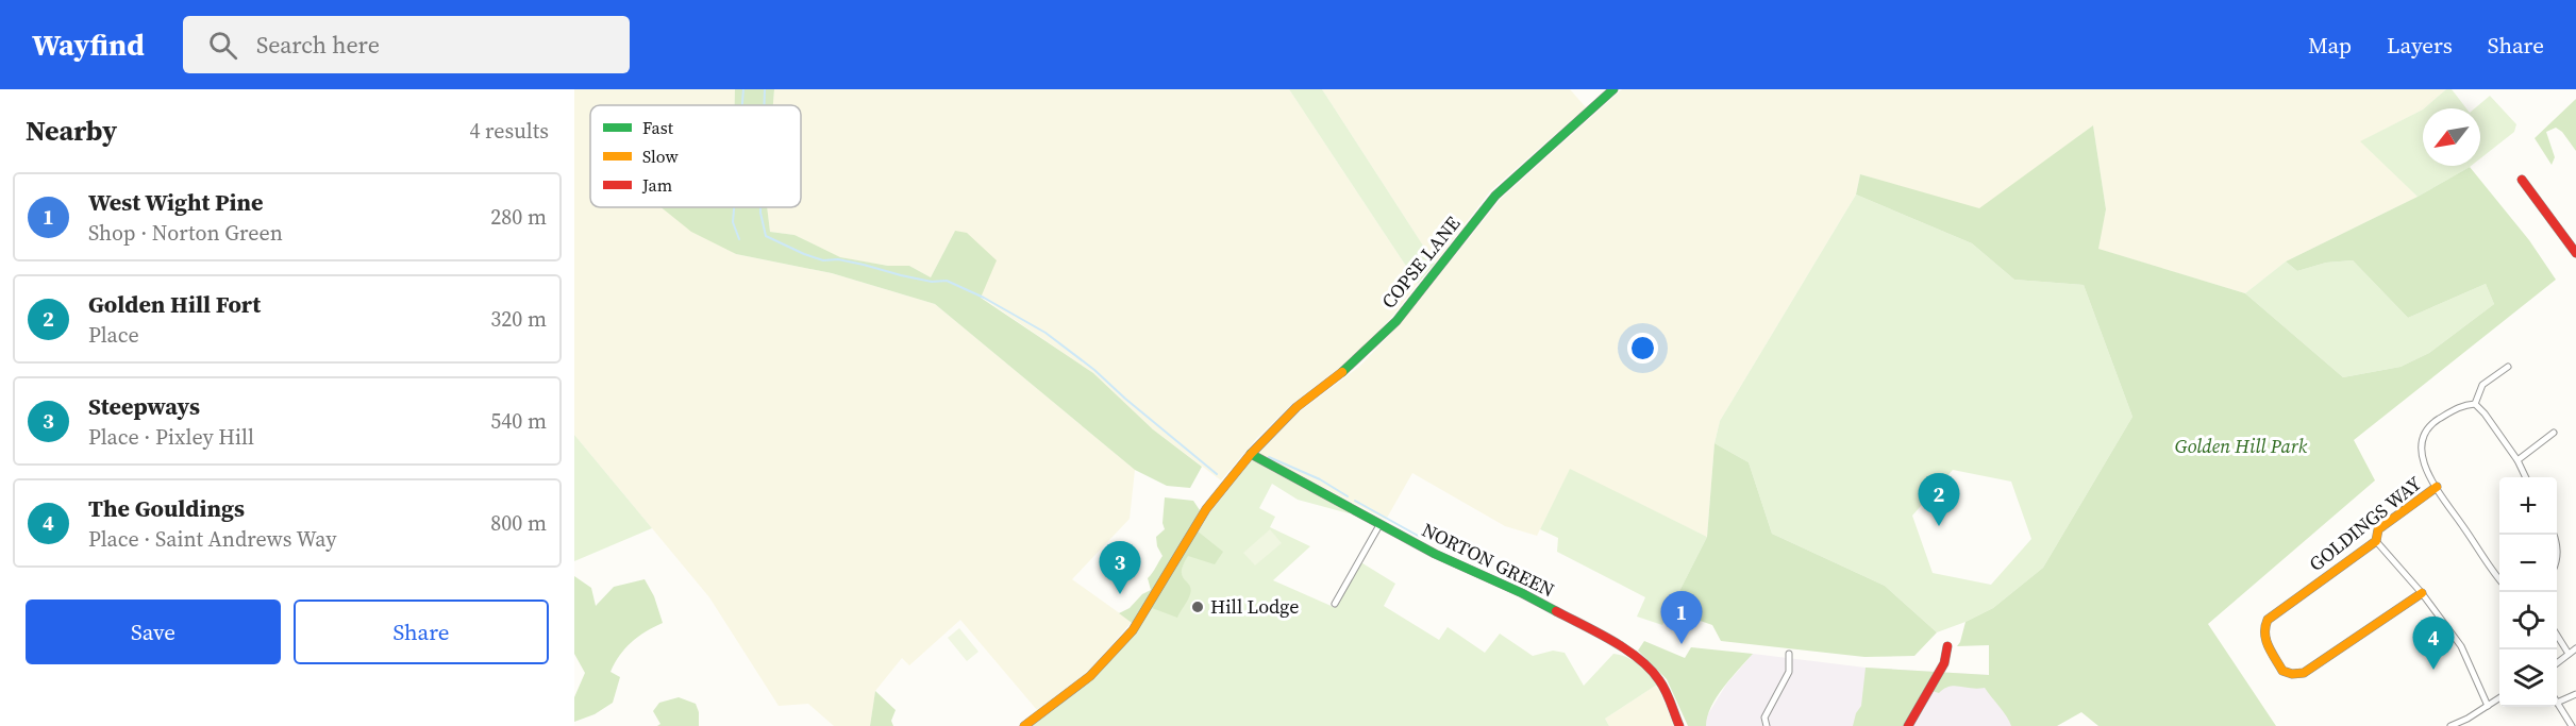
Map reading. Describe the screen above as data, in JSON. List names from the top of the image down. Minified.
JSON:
{"streets":{"street":["COPSE LANE","GOLDINGS WAY","NORTON GREEN"]},"crossings":[["COPSE LANE","NORTON GREEN"]],"parks":["Golden Hill Park"],"places":["Hill Lodge"],"legend":["Fast","Slow","Jam"],"north":"bottom left","page":{"header":"Wayfind","search":"Search here","nav":["Map","Layers","Share"],"heading":["Nearby","4 results"],"list":[{"mark":"1","name":"West Wight Pine","note":"Shop · Norton Green","value":"280 m"},{"mark":"2","name":"Golden Hill Fort","note":"Place","value":"320 m"},{"mark":"3","name":"Steepways","note":"Place · Pixley Hill","value":"540 m"},{"mark":"4","name":"The Gouldings","note":"Place · Saint Andrews Way","value":"800 m"}],"pins":["2","3","1","4"],"map_buttons":["+","−"],"buttons":["Save","Share"]}}
